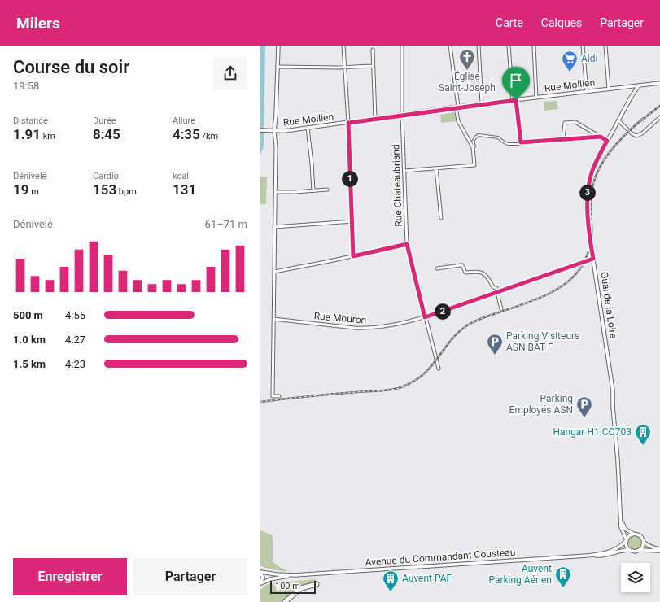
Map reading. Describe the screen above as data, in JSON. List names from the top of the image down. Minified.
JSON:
{"streets":{"street":["Rue Mollien","Rue Chateaubriand","Quai de la Loire","Rue Mouron","Avenue du Commandant Cousteau"]},"crossings":[["Rue Mollien","Rue Chateaubriand"],["Rue Mollien","Quai de la Loire"],["Rue Chateaubriand","Rue Mouron"],["Quai de la Loire","Rue Mouron"],["Quai de la Loire","Avenue du Commandant Cousteau"]],"places":{"church":["Église Saint-Joseph"],"supermarket":["Aldi"],"parking":["Parking Visiteurs ASN BAT F","Parking Employés ASN"],"building":["Hangar H1 CO703","Auvent Parking Aérien","Auvent PAF"]},"scale_bar":"100 m","page":{"header":"Milers","nav":["Carte","Calques","Partager"],"heading":["Course du soir","19:58"],"stats":[["Distance","1.91 km"],["Durée","8:45"],["Allure","4:35 /km"],["Dénivelé","19 m"],["Cardio","153 bpm"],["kcal","131"]],"pins":["1","3","2"],"chart":["Dénivelé","61–71 m"],"list":[{"name":"500 m","note":"4:55"},{"name":"1.0 km","note":"4:27"},{"name":"1.5 km","note":"4:23"}],"buttons":["Enregistrer","Partager"],"scale":"100 m"}}
